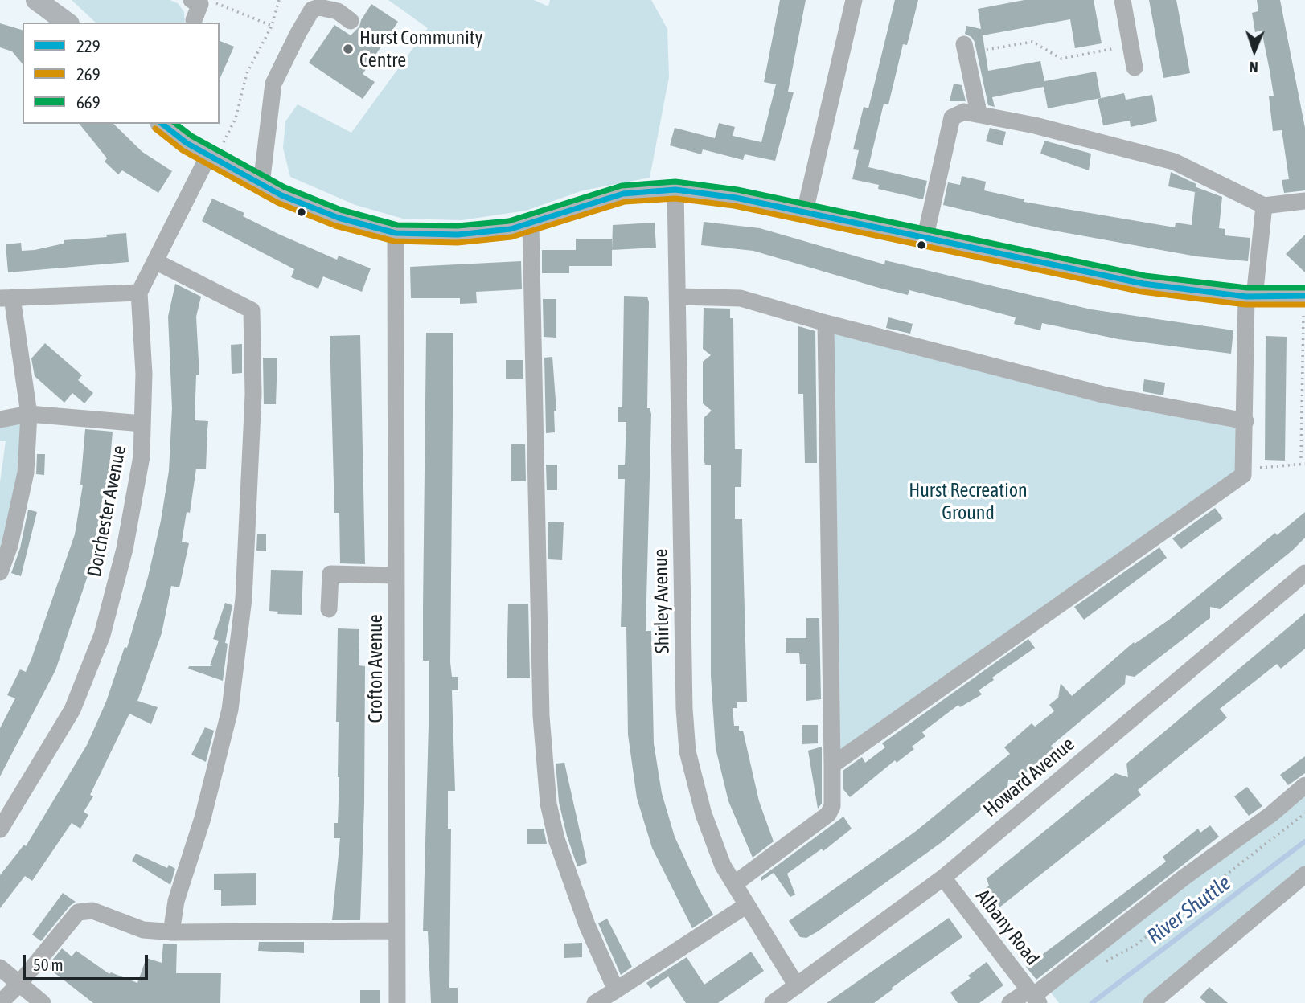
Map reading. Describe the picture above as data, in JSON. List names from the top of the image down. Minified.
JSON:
{"streets":{"street":["Dorchester Avenue","Shirley Avenue","Crofton Avenue","Howard Avenue","Albany Road"]},"crossings":[["Shirley Avenue","Howard Avenue"],["Howard Avenue","Albany Road"]],"water":["River Shuttle"],"parks":["Hurst Recreation Ground"],"places":["Hurst Community Centre"],"lines":["transit line 229","transit line 669","transit line 269"],"legend":["229","269","669"],"scale_bar":"50 m","north":"bottom"}
